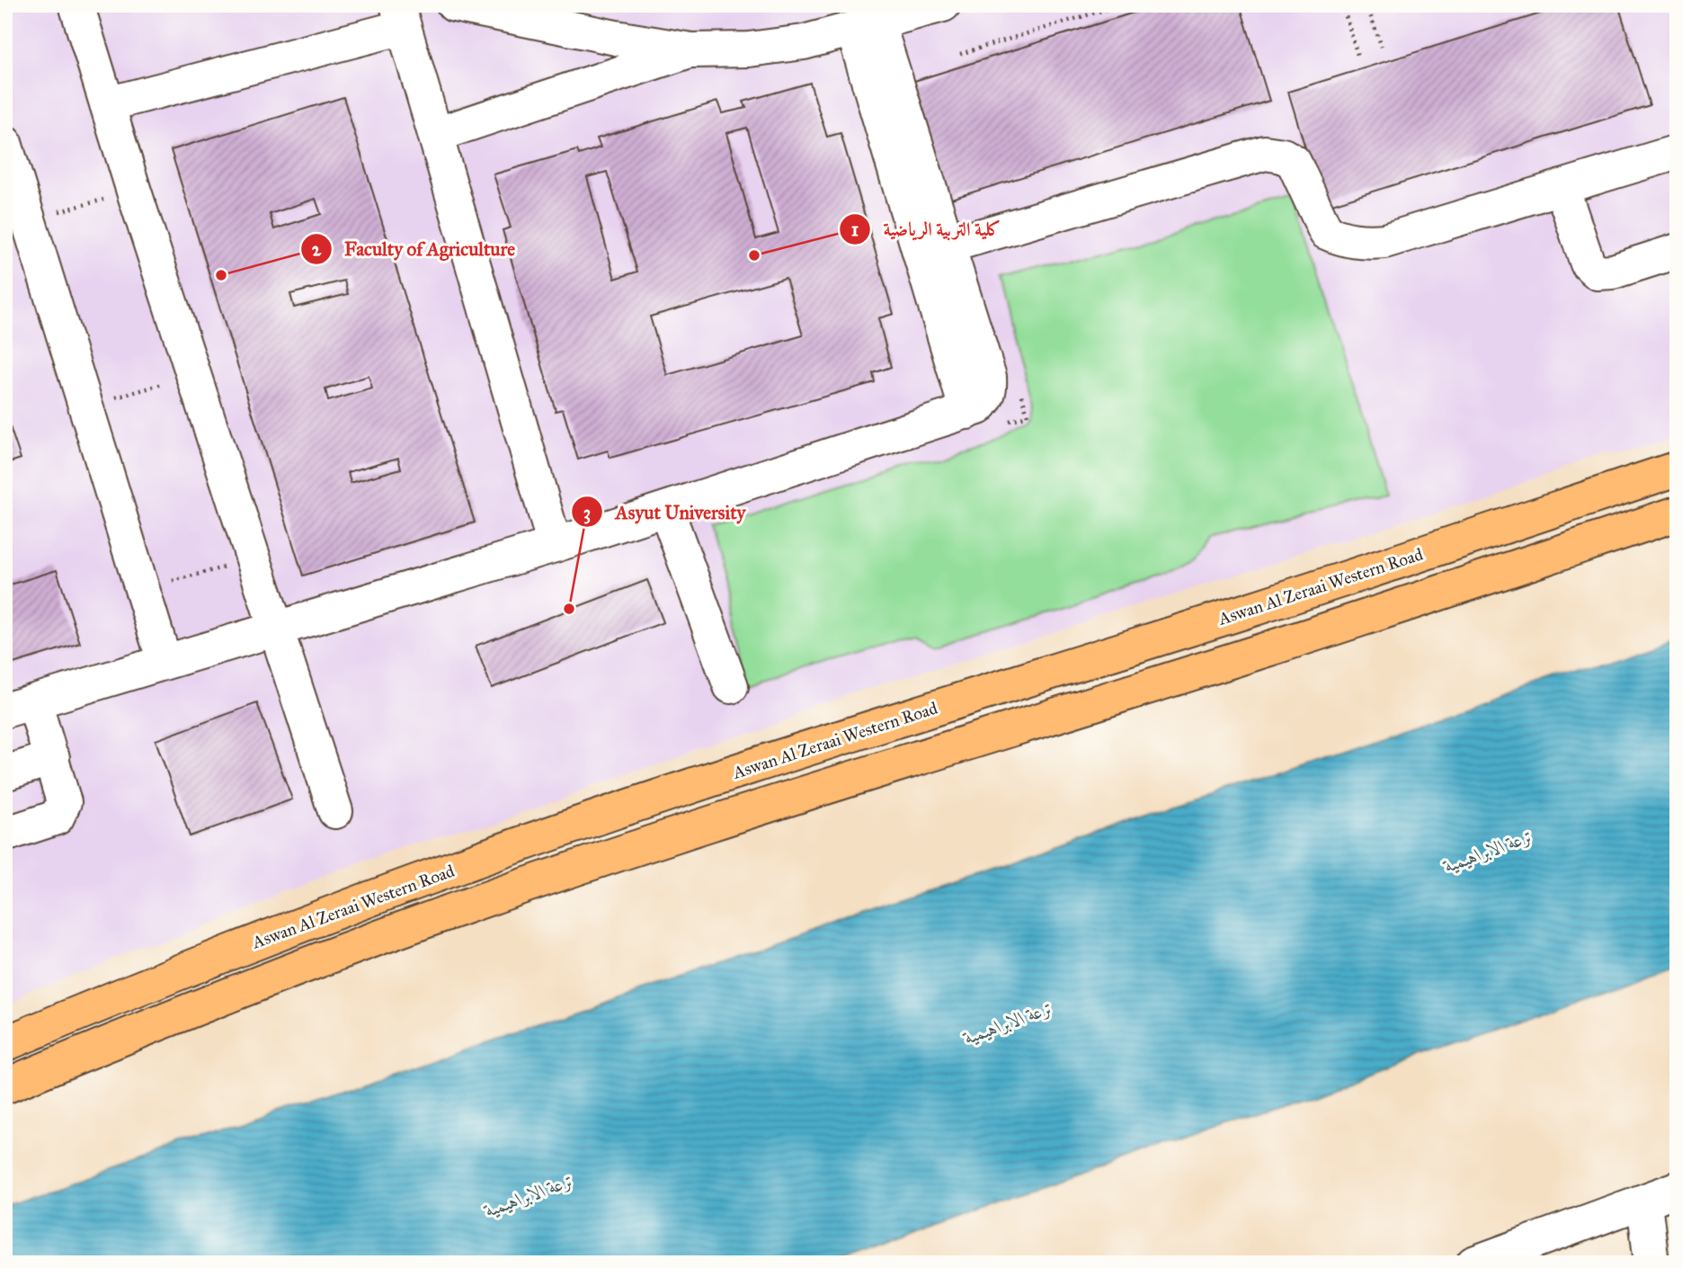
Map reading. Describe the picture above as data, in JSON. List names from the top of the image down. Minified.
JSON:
{"streets":{"main road":["Aswan Al Zeraai Western Road"]},"water":["ترعة الابراهيمية"],"places":["كلية التربية الرياضية","Faculty of Agriculture","Asyut University"]}
